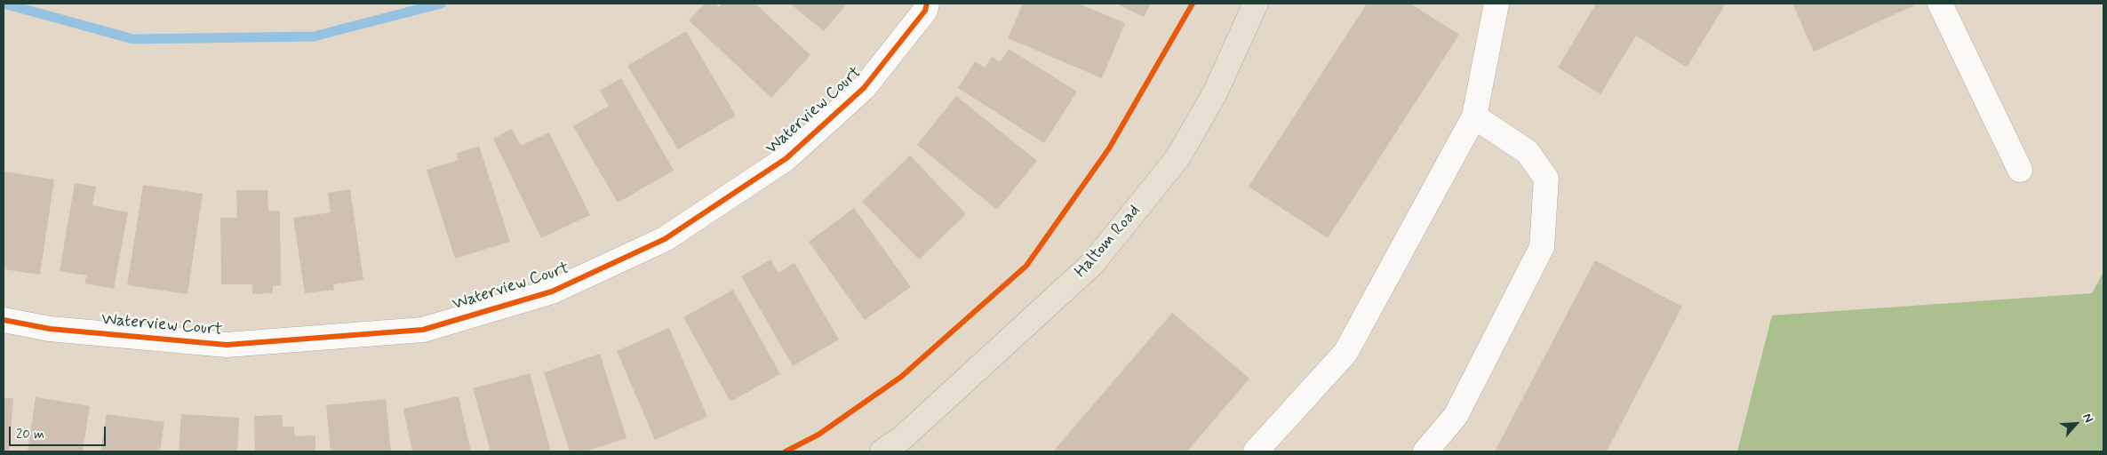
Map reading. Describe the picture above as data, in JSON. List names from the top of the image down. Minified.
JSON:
{"streets":{"main road":["Haltom Road"],"street":["Waterview Court"]},"scale_bar":"20 m","north":"top right"}
